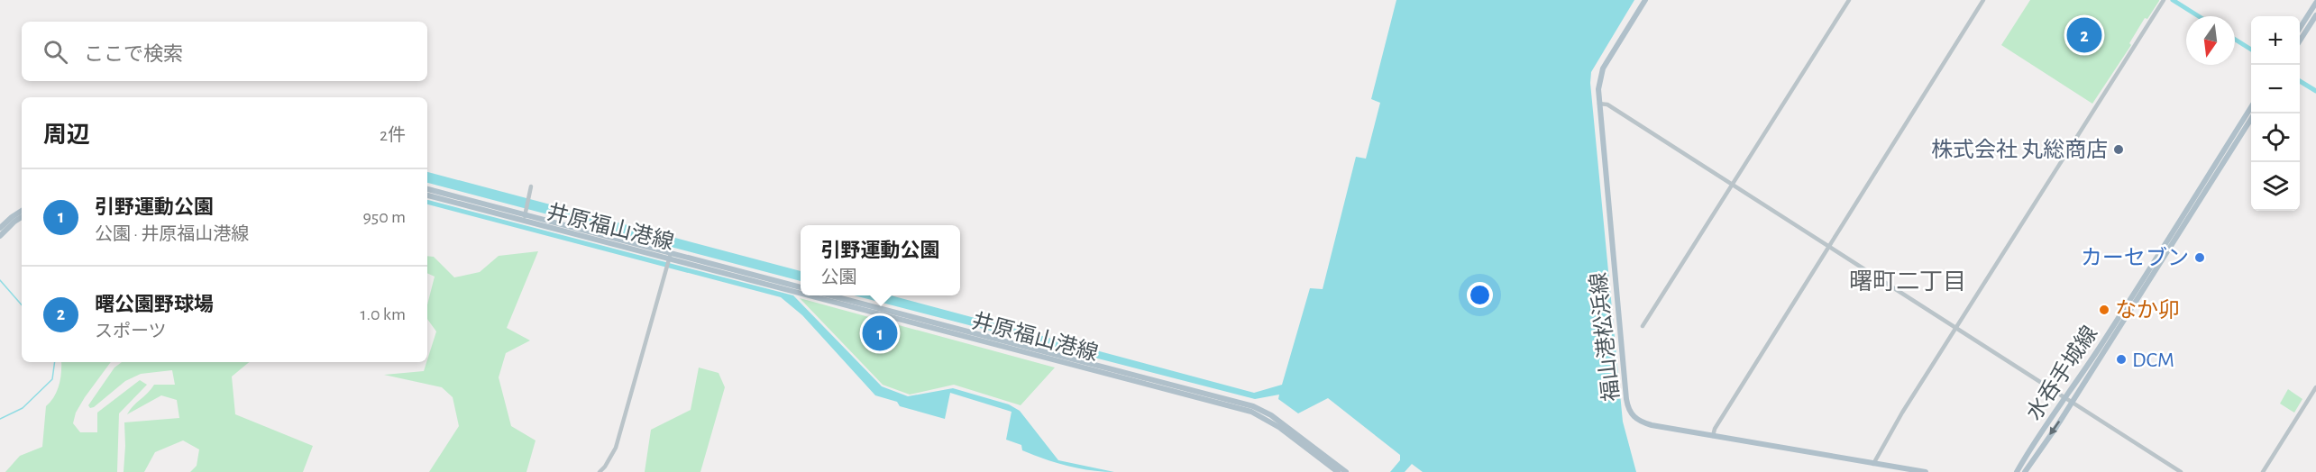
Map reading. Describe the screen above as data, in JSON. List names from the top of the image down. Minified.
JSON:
{"streets":{"main road":["井原福山港線","福山港松浜線","水呑手城線"]},"districts":["曙町二丁目"],"places":["株式会社 丸総商店","カーセブン","なか卯","DCM"],"north":"bottom","page":{"pins":["2","1"],"map_buttons":["+","−"],"search":"ここで検索","heading":["周辺","2件"],"list":[{"mark":"1","name":"引野運動公園","note":"公園 · 井原福山港線","value":"950 m"},{"mark":"2","name":"曙公園野球場","note":"スポーツ","value":"1.0 km"}],"popup":["引野運動公園","公園"]}}
